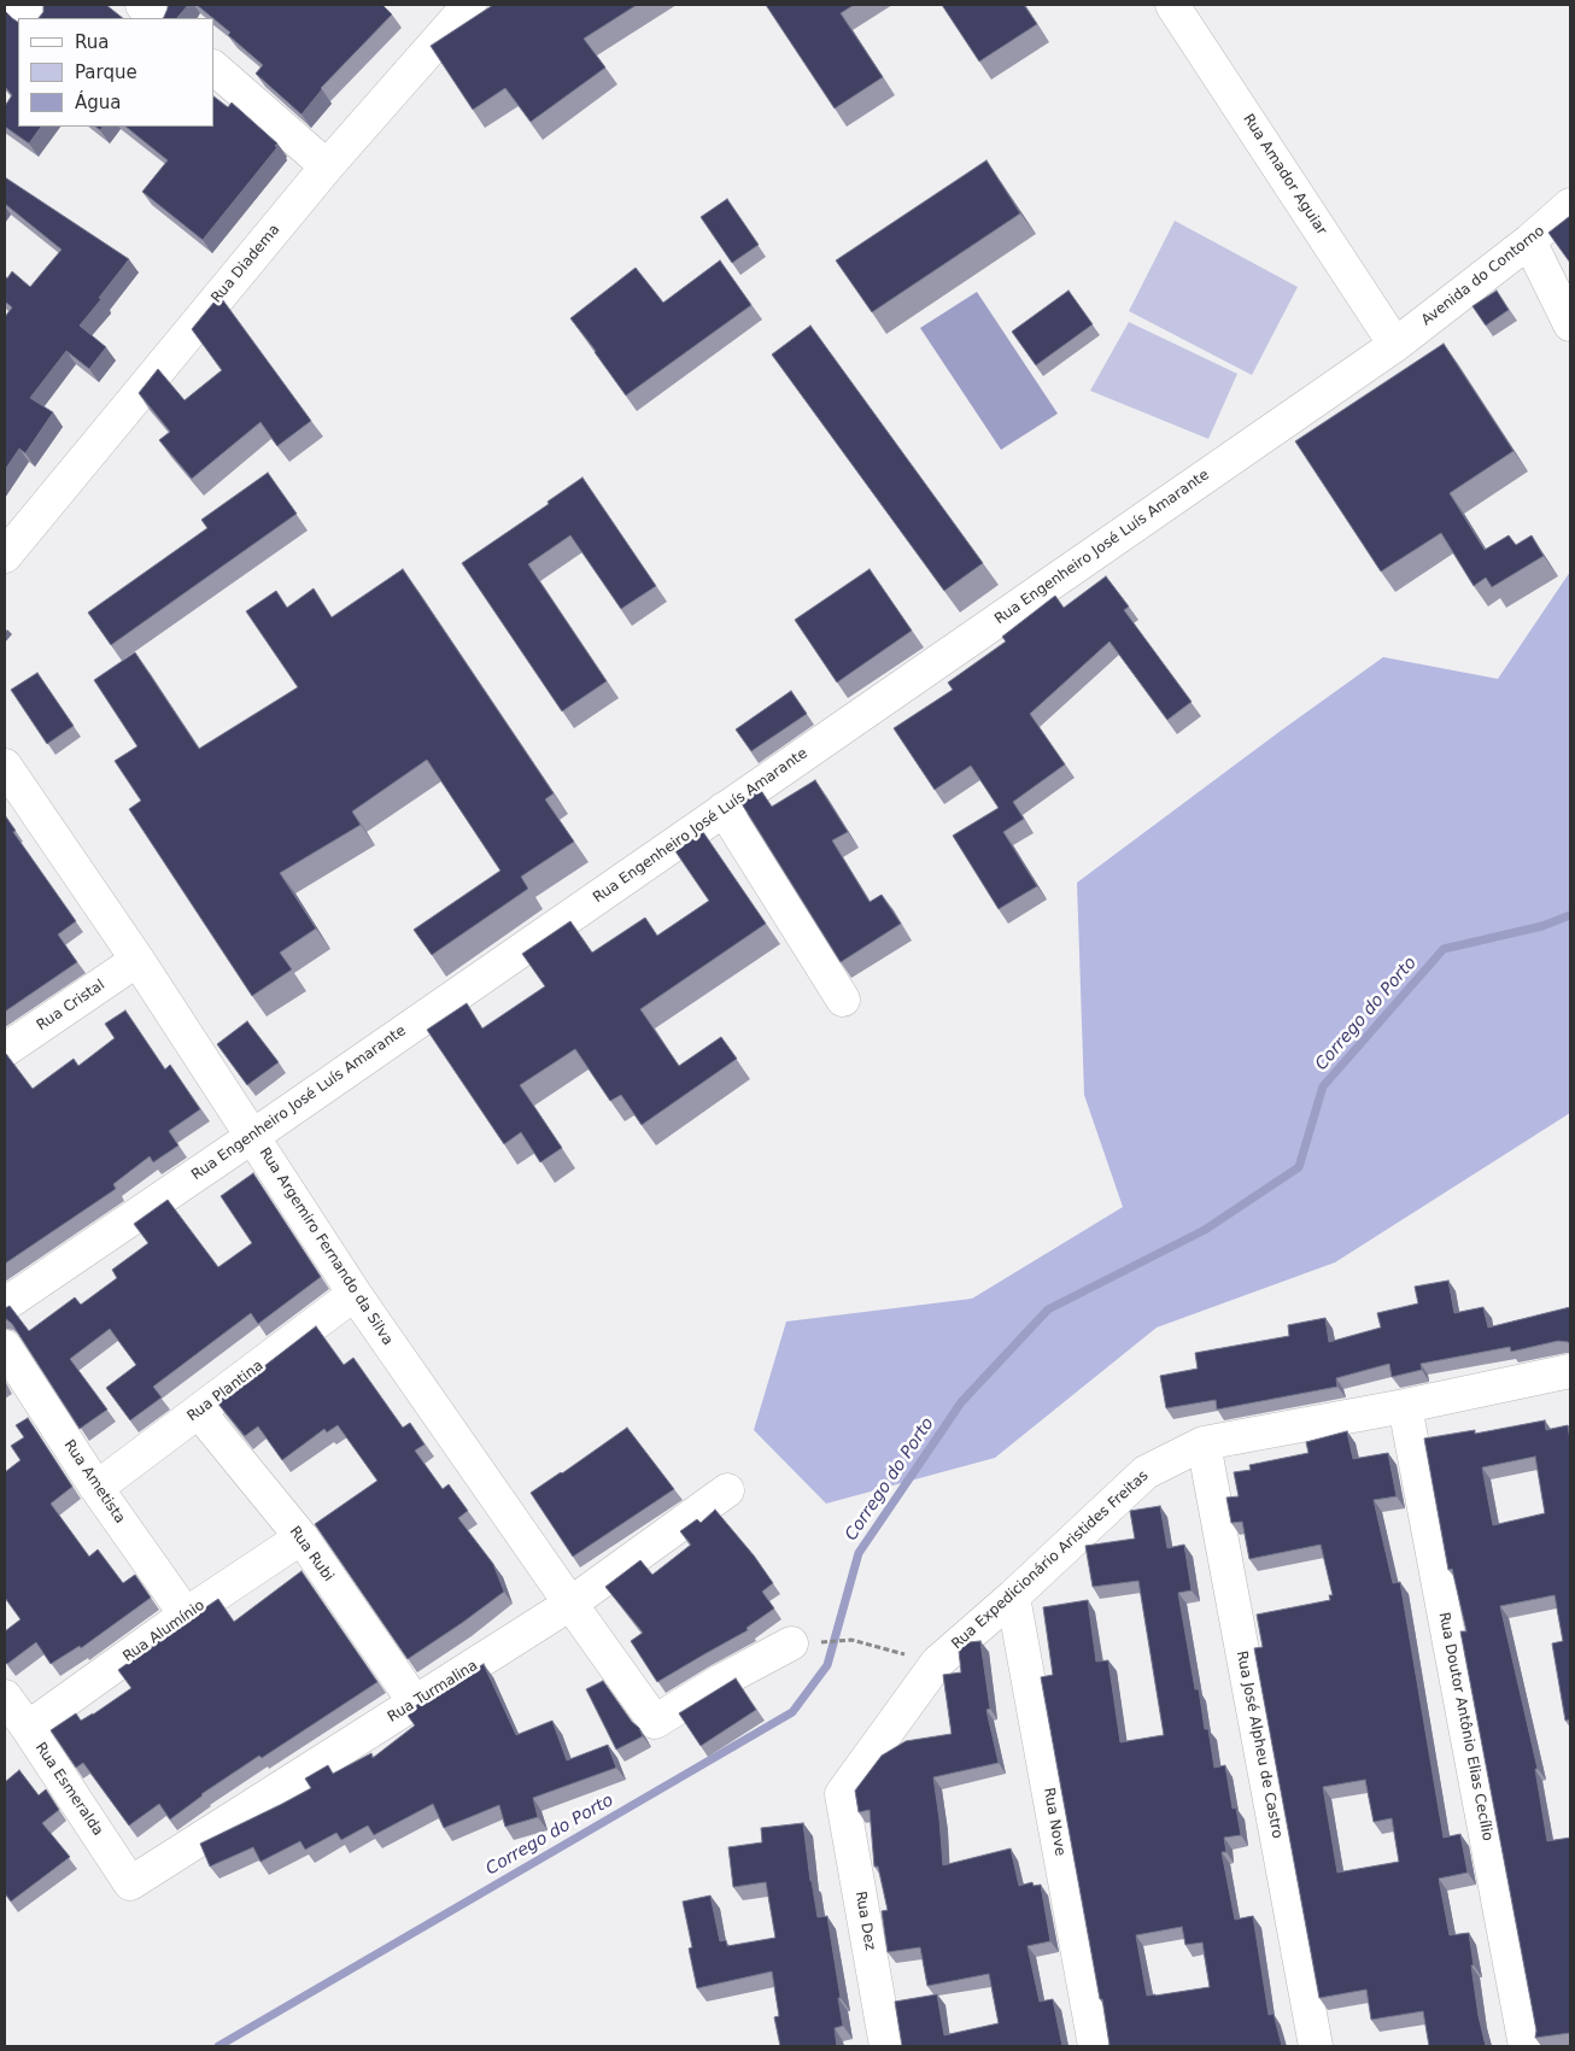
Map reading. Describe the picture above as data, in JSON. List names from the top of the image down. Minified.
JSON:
{"streets":{"street":["Rua Amador Aguiar","Rua Diadema","Avenida do Contorno","Rua Engenheiro José Luís Amarante","Rua Cristal","Rua Argemiro Fernando da Silva","Rua Plantina","Rua Ametista","Rua Rubi","Rua Expedicionário Aristides Freitas","Rua Alumínio","Rua Turmalina","Rua Doutor Antônio Elias Cecílio","Rua José Alpheu de Castro","Rua Esmeralda","Rua Nove","Rua Dez"]},"crossings":[["Rua Amador Aguiar","Avenida do Contorno"],["Rua Amador Aguiar","Rua Engenheiro José Luís Amarante"],["Avenida do Contorno","Rua Engenheiro José Luís Amarante"],["Rua Engenheiro José Luís Amarante","Rua Argemiro Fernando da Silva"],["Rua Cristal","Rua Argemiro Fernando da Silva"],["Rua Argemiro Fernando da Silva","Rua Plantina"],["Rua Argemiro Fernando da Silva","Rua Turmalina"],["Rua Plantina","Rua Ametista"],["Rua Plantina","Rua Rubi"],["Rua Ametista","Rua Alumínio"],["Rua Rubi","Rua Alumínio"],["Rua Rubi","Rua Turmalina"],["Rua Expedicionário Aristides Freitas","Rua Doutor Antônio Elias Cecílio"],["Rua Expedicionário Aristides Freitas","Rua José Alpheu de Castro"],["Rua Expedicionário Aristides Freitas","Rua Nove"],["Rua Expedicionário Aristides Freitas","Rua Dez"],["Rua Alumínio","Rua Esmeralda"],["Rua Turmalina","Rua Esmeralda"]],"water":["Corrego do Porto"],"legend":["Rua","Parque","Água"]}
